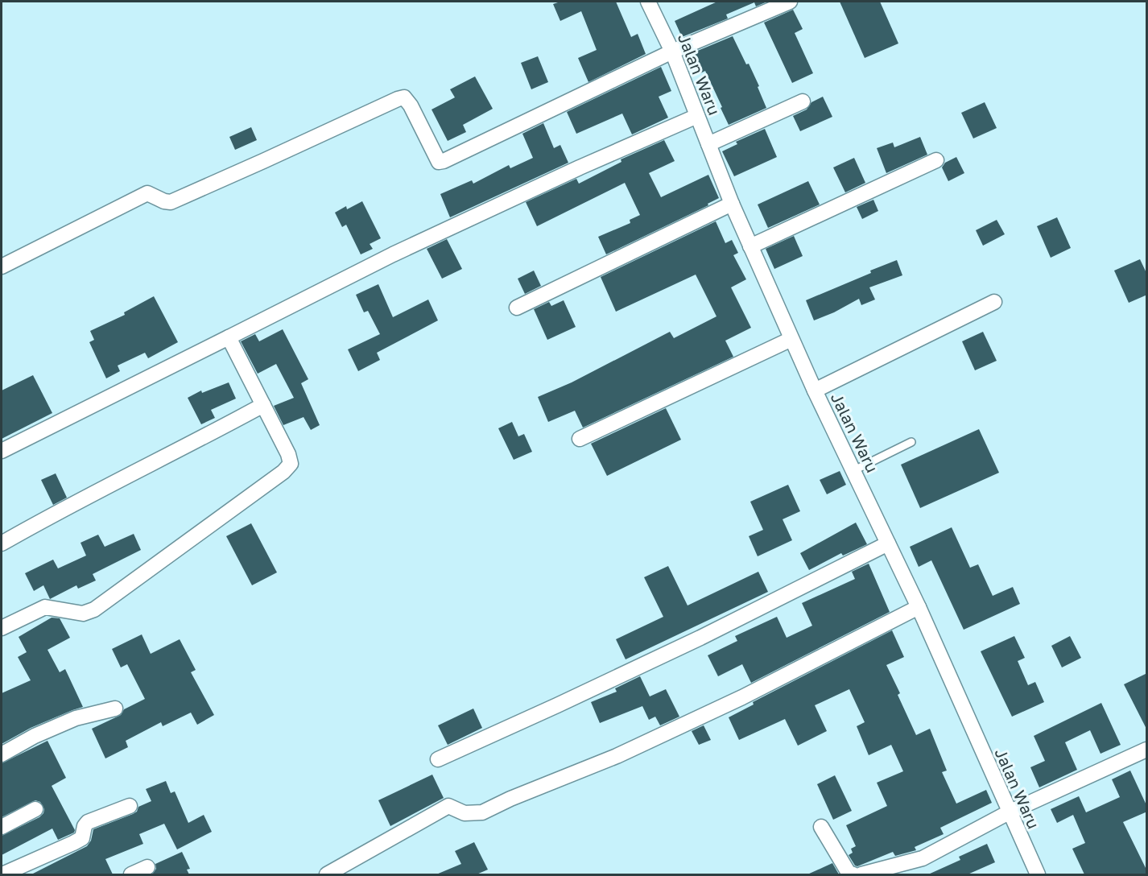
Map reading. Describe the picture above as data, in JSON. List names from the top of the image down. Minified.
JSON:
{"streets":{"street":["Jalan Waru"]}}
